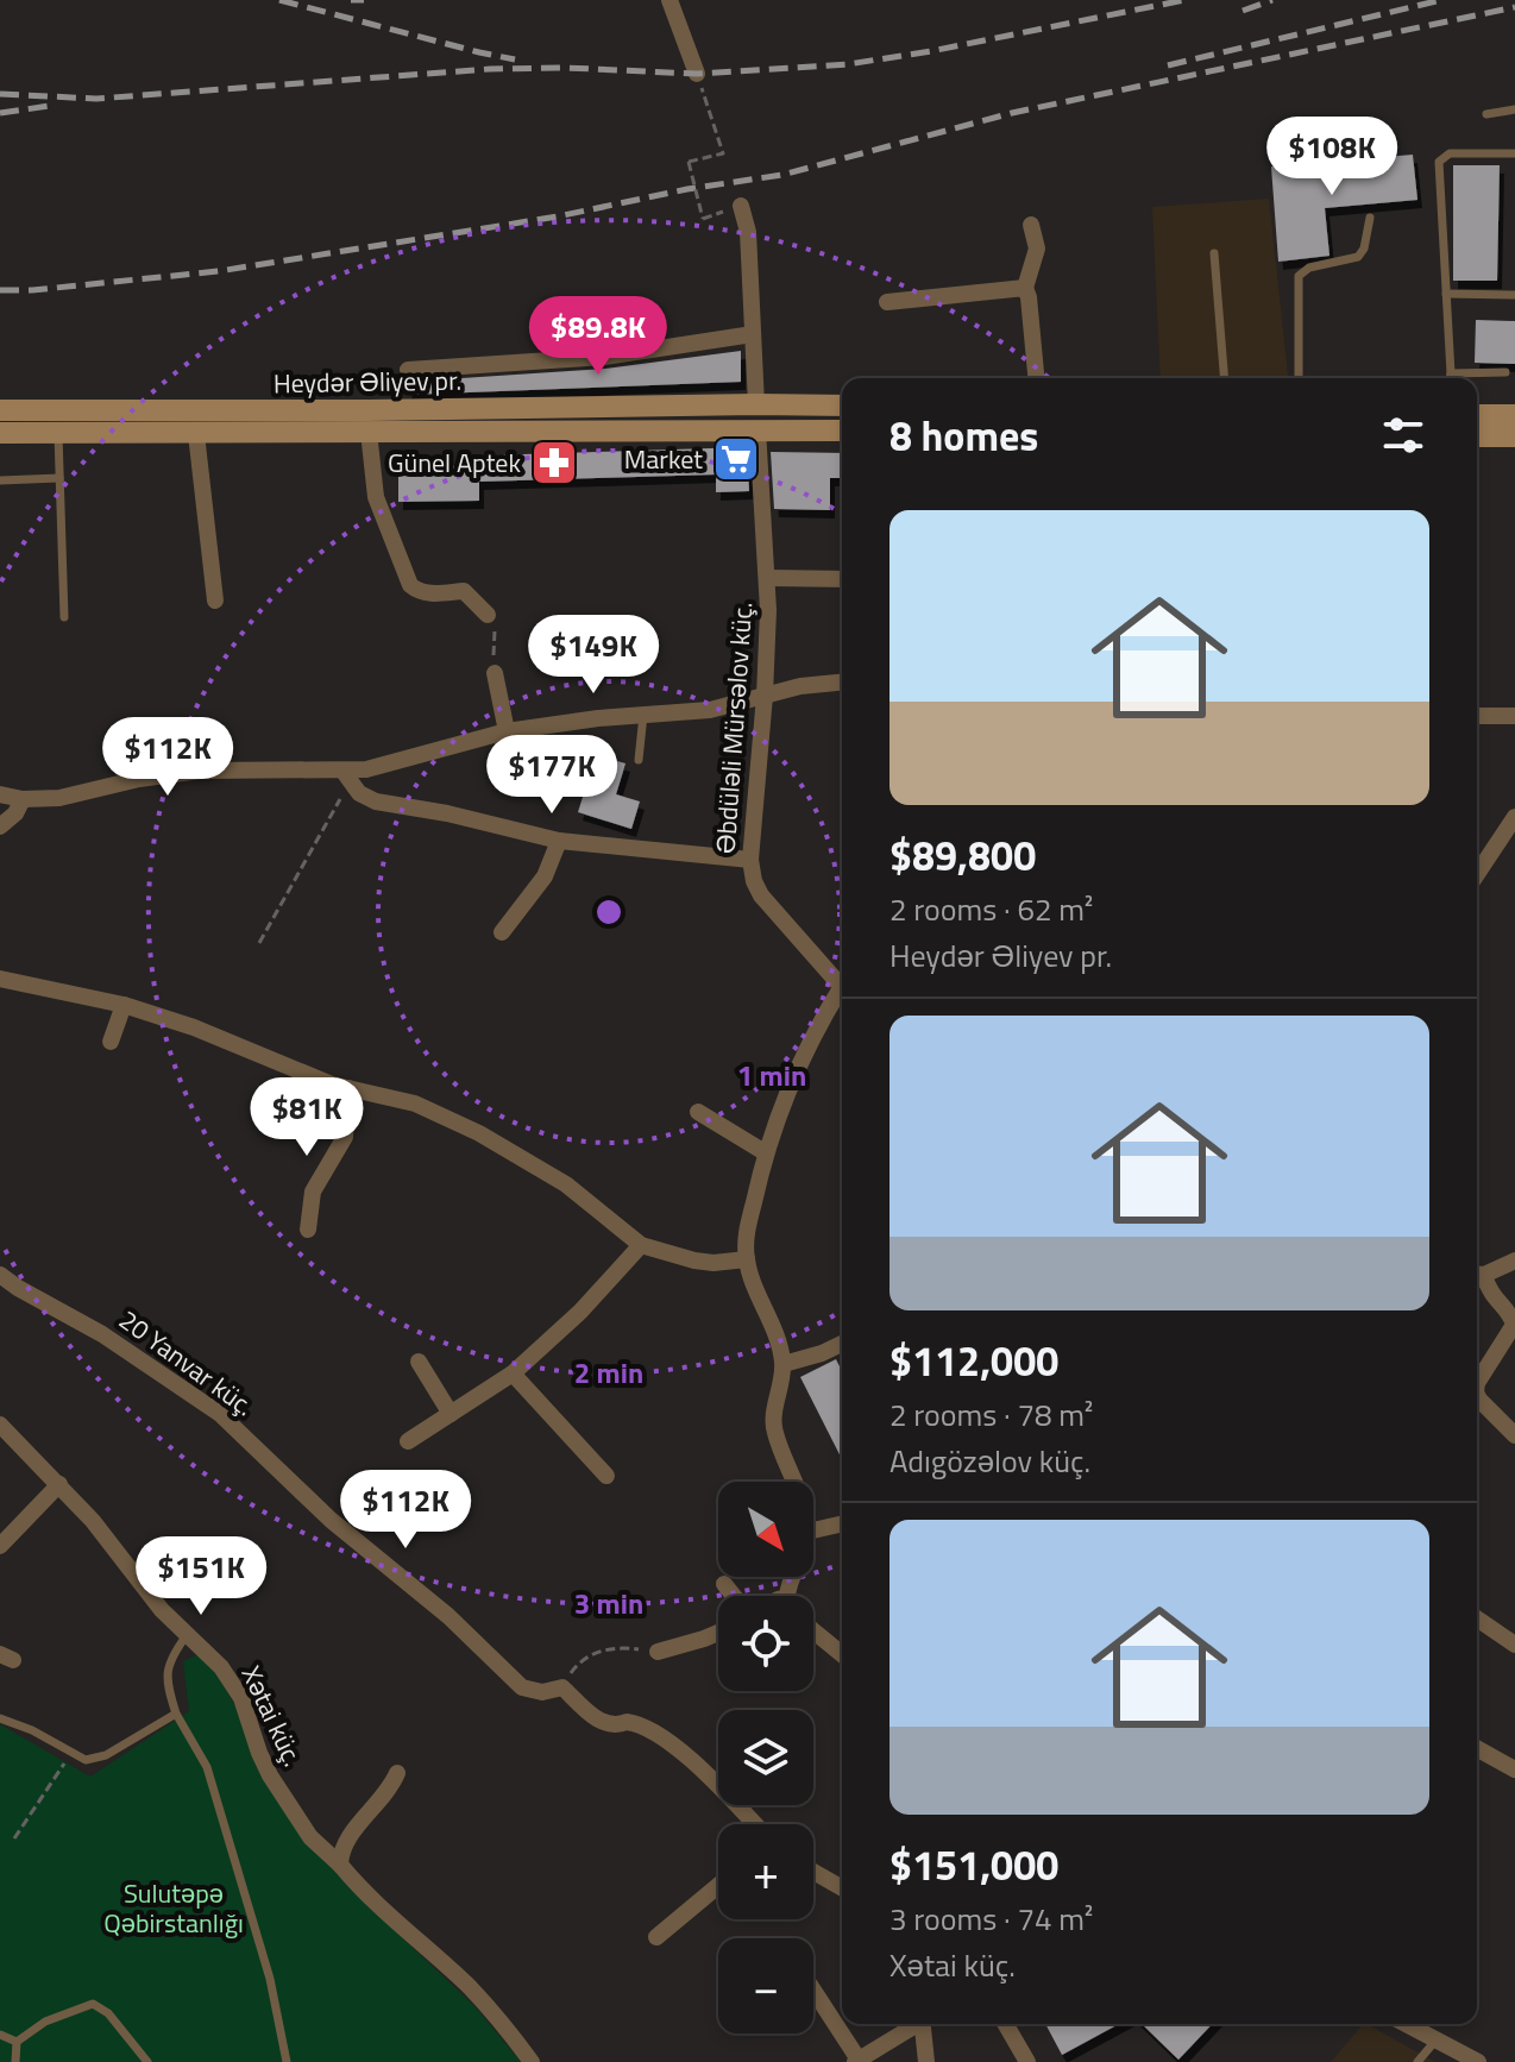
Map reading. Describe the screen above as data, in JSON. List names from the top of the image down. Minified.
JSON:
{"streets":{"main road":["Heydər Əliyev pr."],"street":["Əbdüləli Mürsəlov küç.","20 Yanvar küç.","Xətai küç."]},"crossings":[["Heydər Əliyev pr.","Əbdüləli Mürsəlov küç."]],"parks":["Sulutəpə Qəbirstanlığı"],"places":{"supermarket":["Market"],"pharmacy":["Günel Aptek"]},"north":"bottom right","page":{"price":["$108K","$89.8K","$149K","$112K","$177K","$81K","$112K","$151K"],"heading":"8 homes","list":[{"name":"$89,800","note":"2 rooms · 62 m² · Heydər Əliyev pr."},{"name":"$112,000","note":"2 rooms · 78 m² · Adıgözəlov küç."},{"name":"$151,000","note":"3 rooms · 74 m² · Xətai küç."}],"map_buttons":["+","−"]},"rings":["1 min","2 min","3 min"]}
